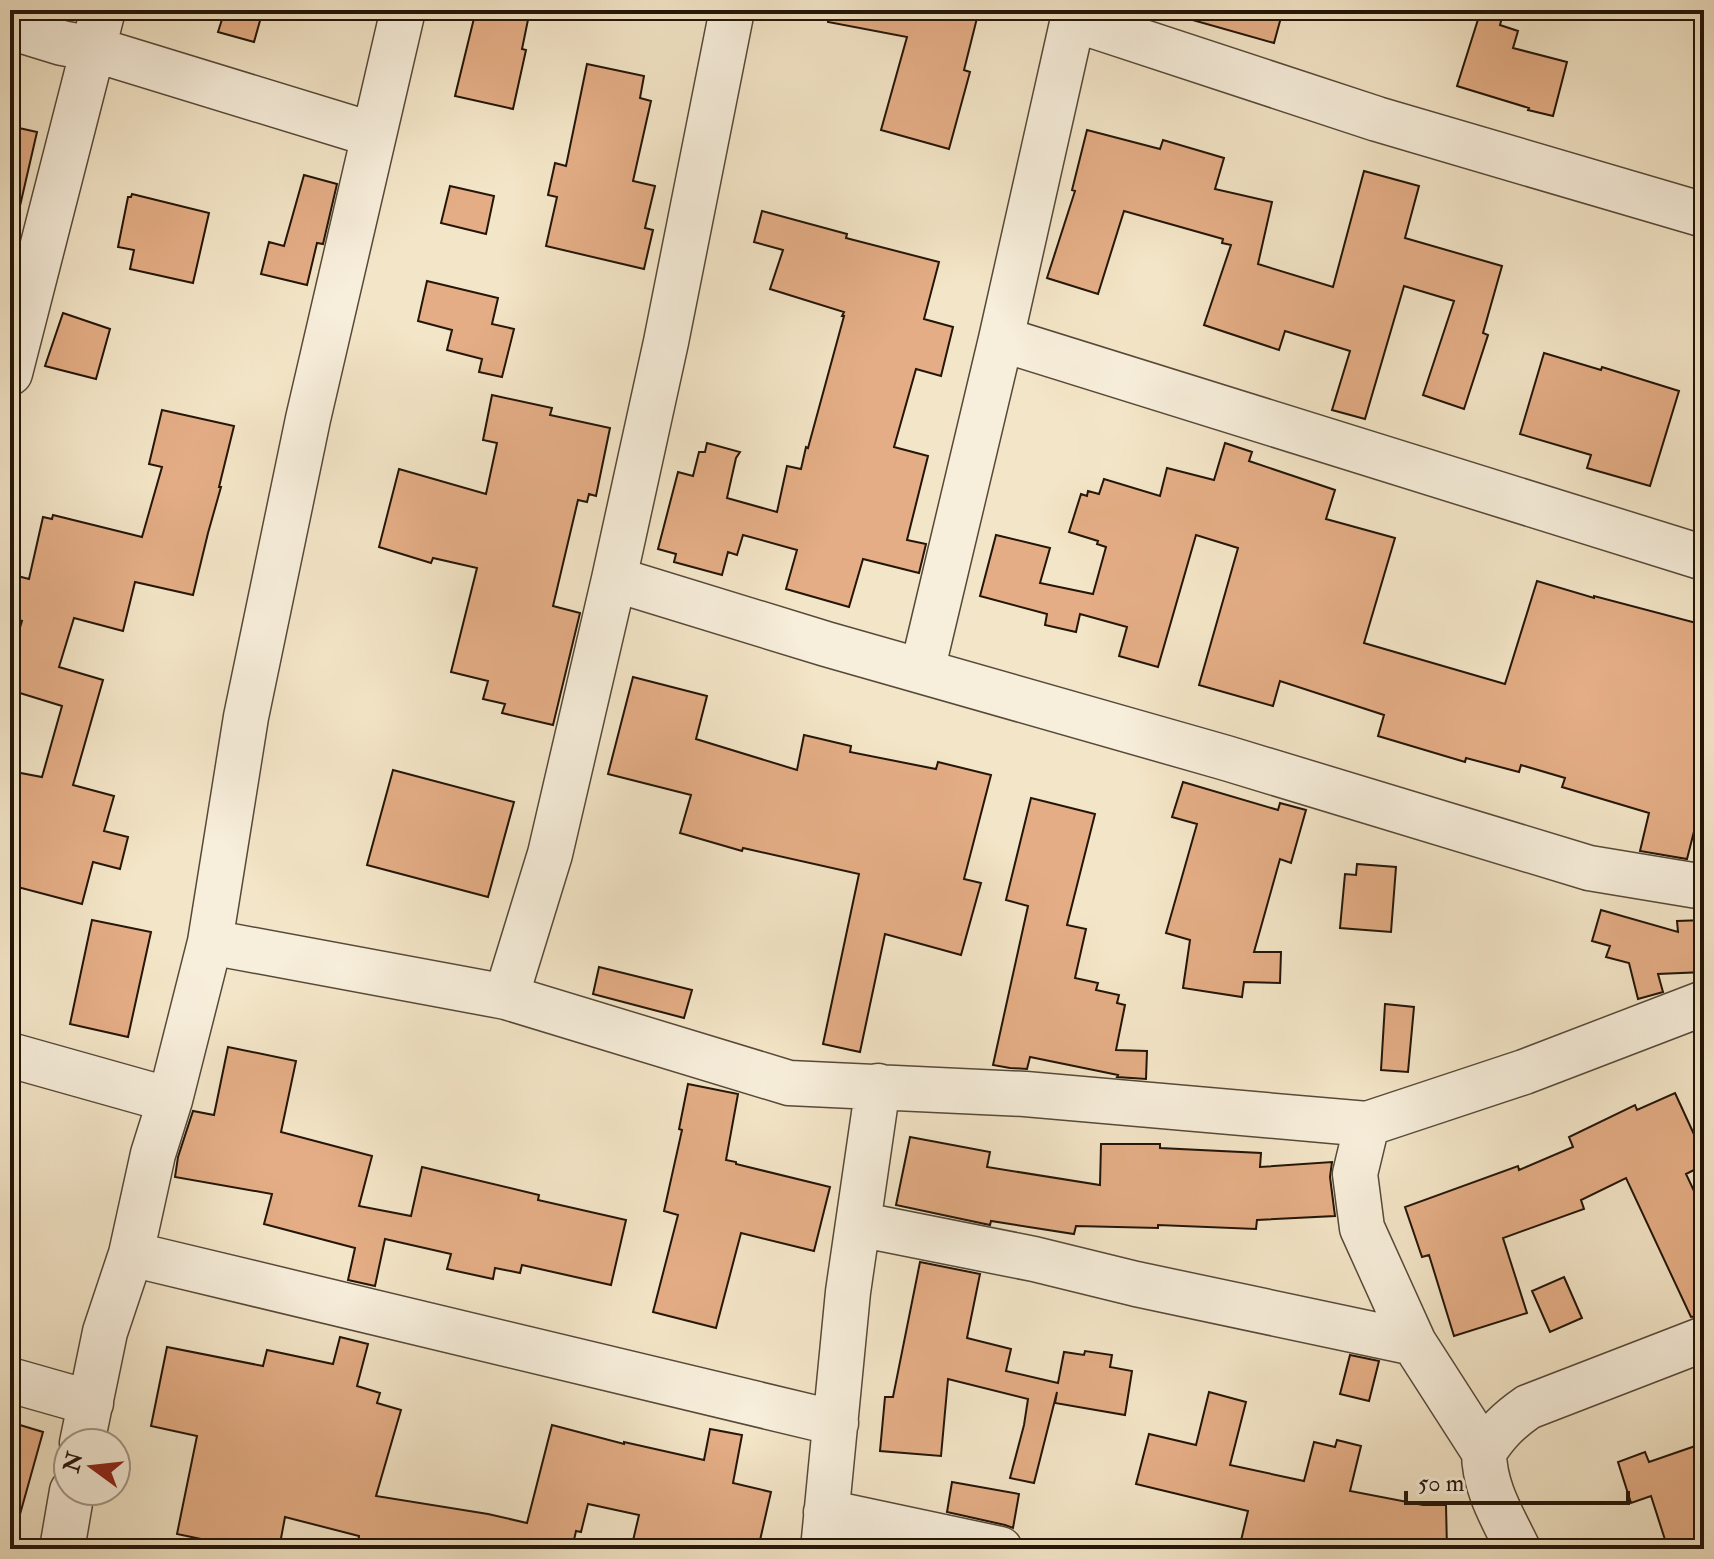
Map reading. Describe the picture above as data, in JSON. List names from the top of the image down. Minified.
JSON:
{"scale_bar":"50 m","north":"left"}
